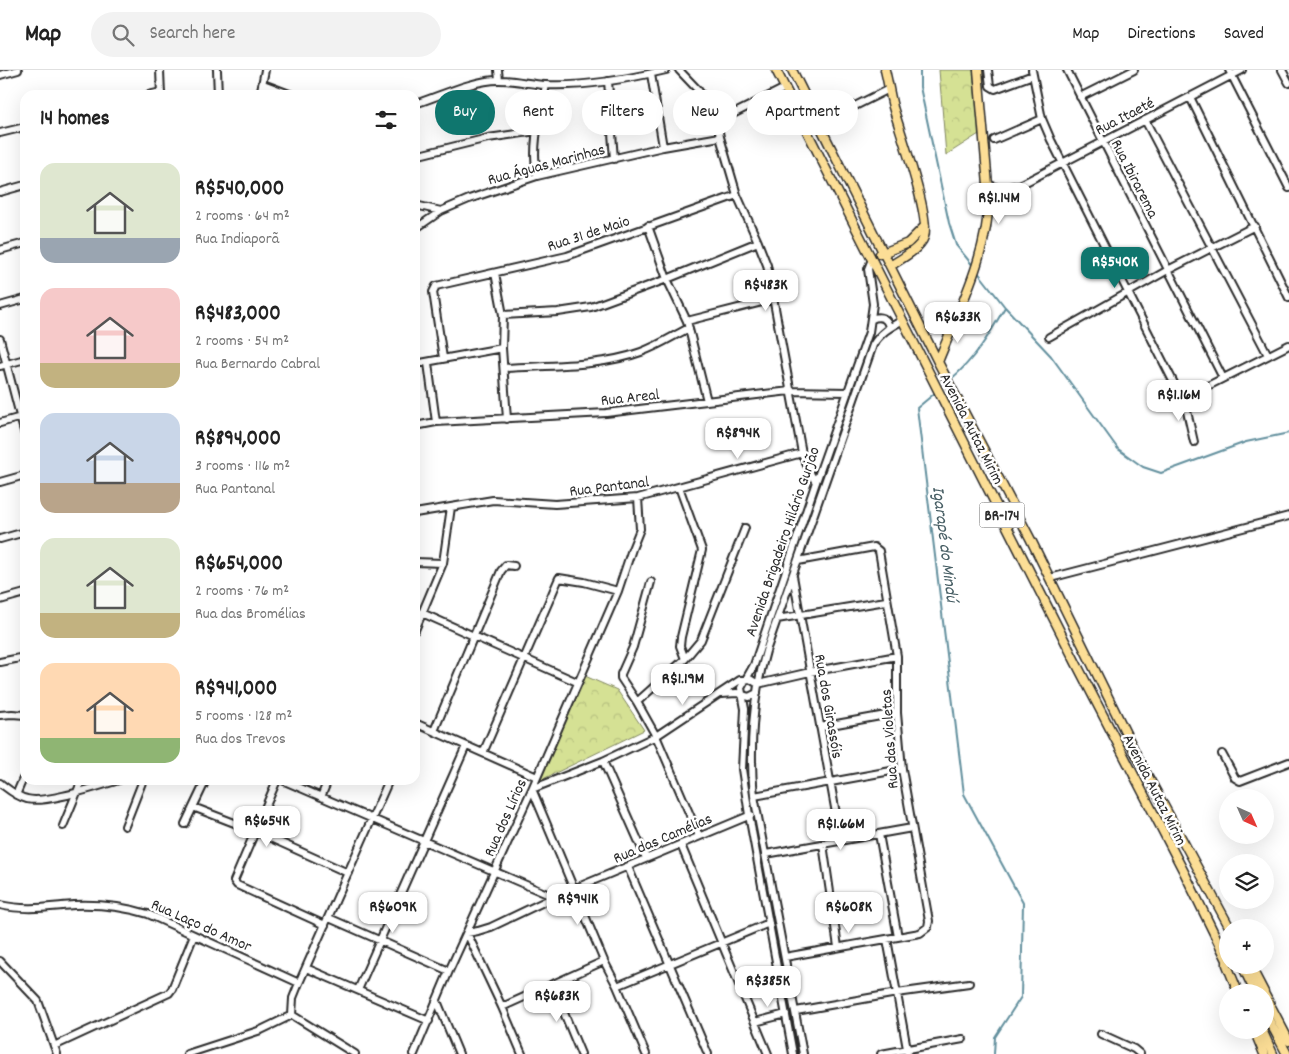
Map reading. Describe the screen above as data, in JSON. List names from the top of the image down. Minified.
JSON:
{"streets":{"main road":["Avenida Autaz Mirim","BR-174"],"street":["Rua Itaeté","Rua Águas Marinhas","Rua Ibirarema","Rua 31 de Maio","Rua Areal","Rua Pantanal","Avenida Brigadeiro Hilário Gurjão","Rua dos Girassóis","Rua das Violetas","Rua dos Lírios","Rua das Camélias","Rua Laço do Amor"]},"crossings":[["Rua Itaeté","Rua Ibirarema"],["Rua Areal","Avenida Brigadeiro Hilário Gurjão"],["Avenida Autaz Mirim","Avenida Brigadeiro Hilário Gurjão"],["Rua Pantanal","Rua dos Lírios"],["Avenida Brigadeiro Hilário Gurjão","Rua dos Girassóis"],["Avenida Brigadeiro Hilário Gurjão","Rua das Violetas"],["Avenida Brigadeiro Hilário Gurjão","Rua das Camélias"],["Rua dos Lírios","Rua das Camélias"]],"water":["Igarapé do Mindú"],"north":"bottom right","page":{"header":"Map","search":"Search here","nav":["Map","Directions","Saved"],"chip":["Buy","Rent","Filters","New","Apartment"],"heading":"14 homes","list":[{"name":"R$540,000","note":"2 rooms · 64 m² · Rua Indiaporã"},{"name":"R$483,000","note":"2 rooms · 54 m² · Rua Bernardo Cabral"},{"name":"R$894,000","note":"3 rooms · 116 m² · Rua Pantanal"},{"name":"R$654,000","note":"2 rooms · 76 m² · Rua das Bromélias"},{"name":"R$941,000","note":"5 rooms · 128 m² · Rua dos Trevos"}],"price":["R$1.14M","R$540K","R$483K","R$633K","R$1.16M","R$894K","R$1.19M","R$654K","R$1.66M","R$941K","R$609K","R$608K","R$385K","R$683K"],"map_buttons":["+","−"]}}
